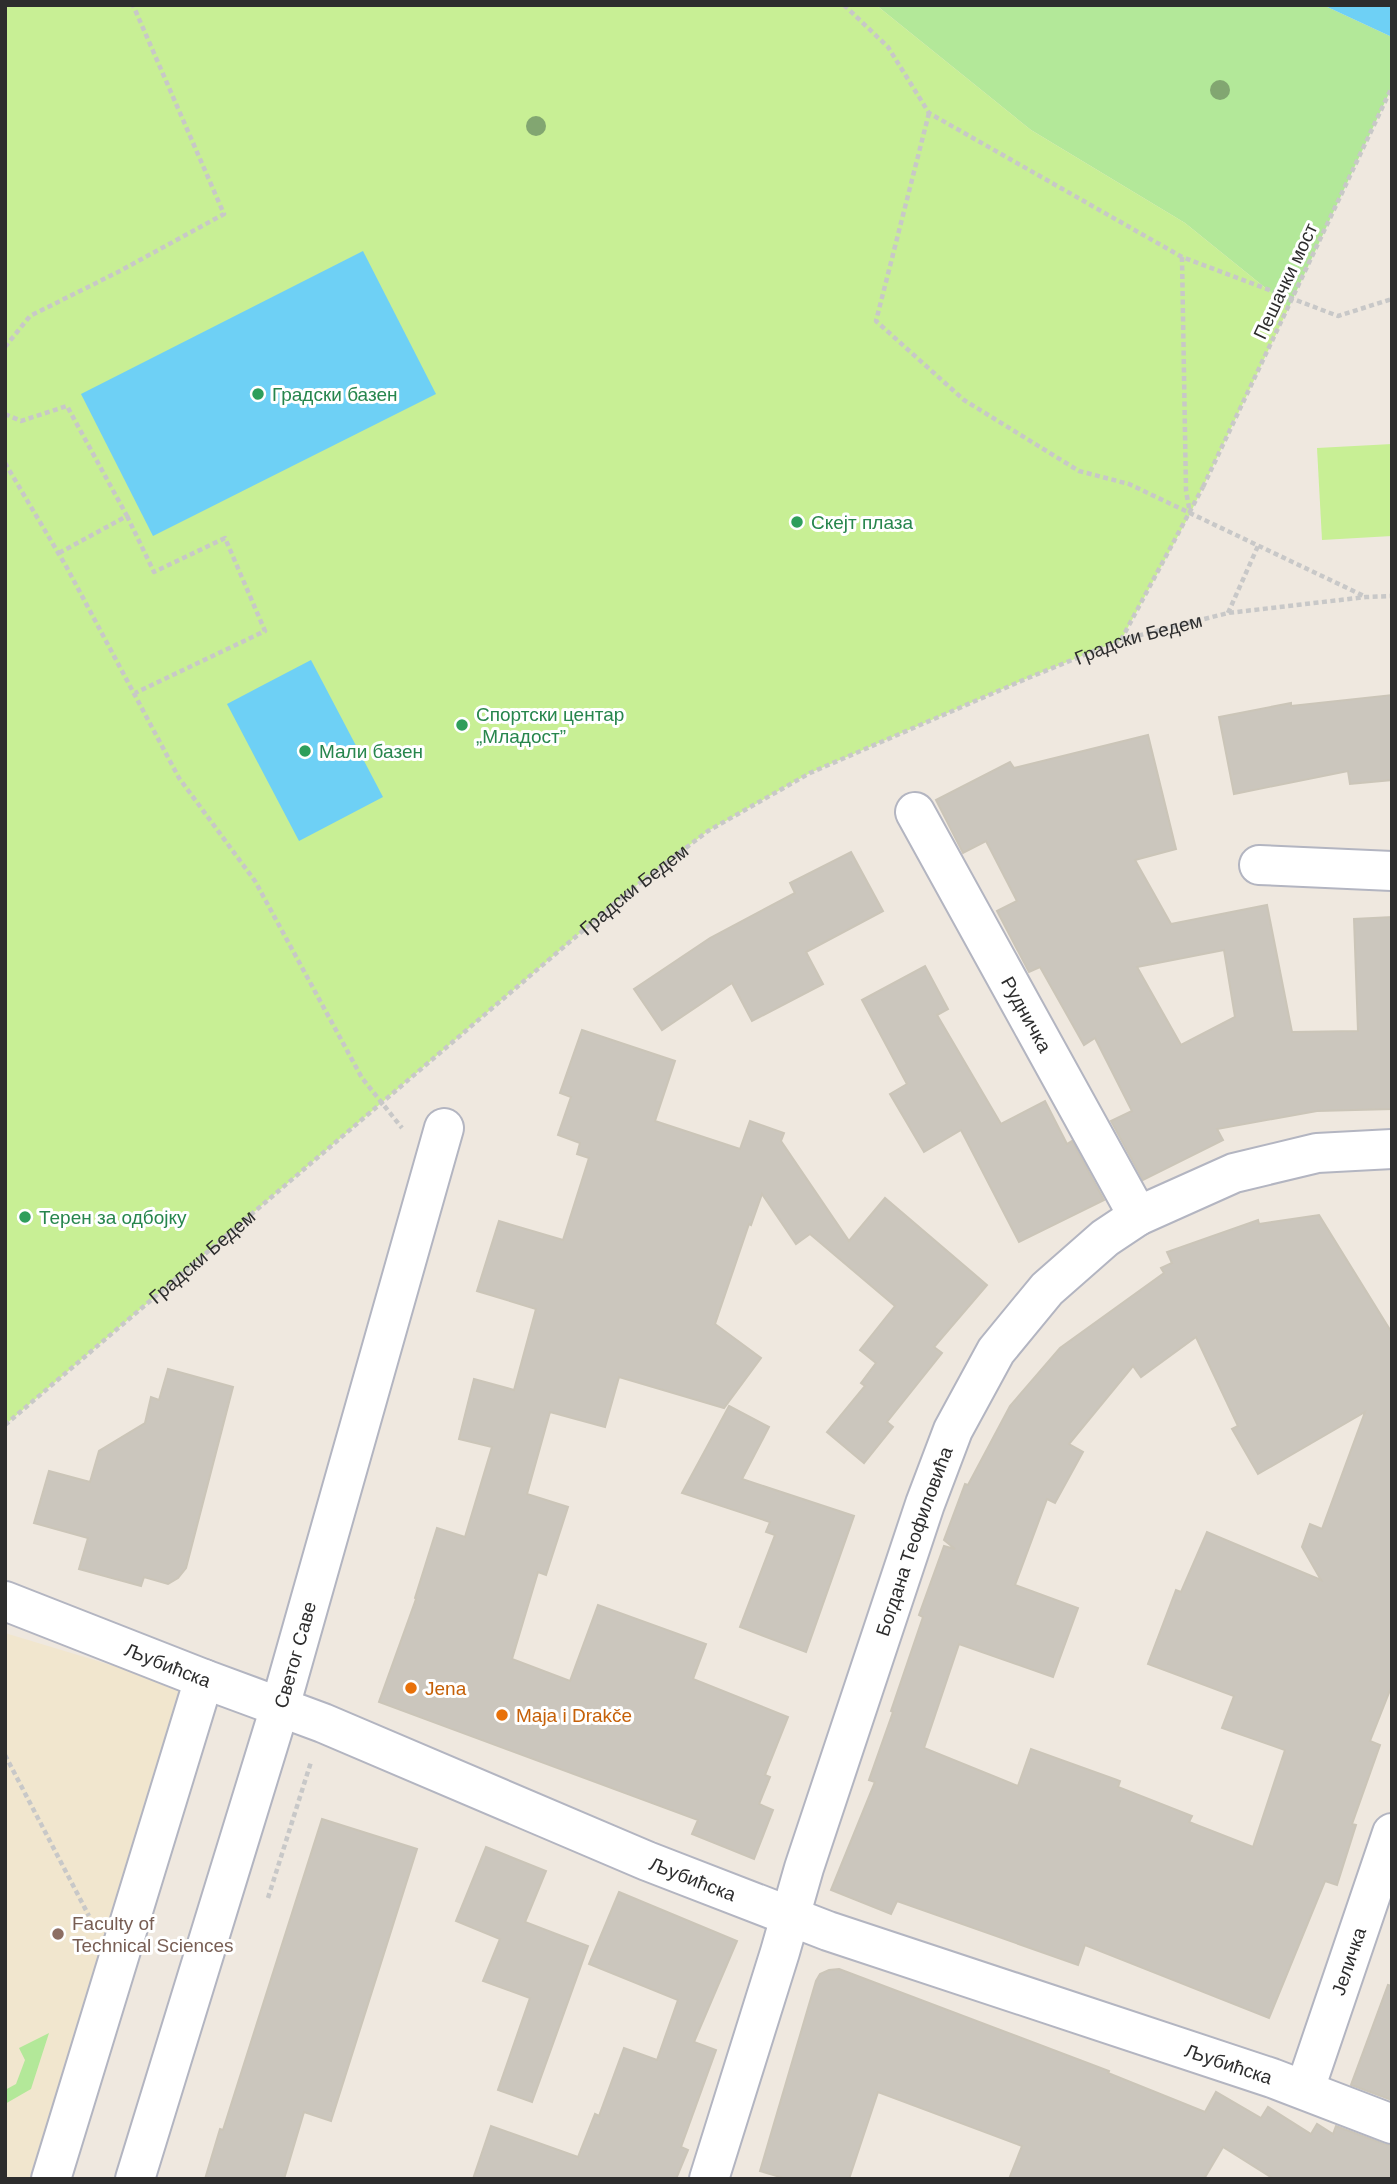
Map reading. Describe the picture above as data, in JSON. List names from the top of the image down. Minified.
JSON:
{"streets":{"street":["Рудничка","Богдана Теофиловића","Светог Саве","Љубићска","Јеличка"],"path":["Пешачки мост","Градски Бедем"]},"crossings":[["Пешачки мост","Градски Бедем"],["Рудничка","Богдана Теофиловића"],["Богдана Теофиловића","Љубићска"],["Светог Саве","Љубићска"],["Љубићска","Јеличка"]],"places":["Градски базен","Скејт плаза","Спортски центар „Младост”","Мали базен","Терен за одбојку","Jena","Maja i Drakče","Faculty of Technical Sciences"]}
